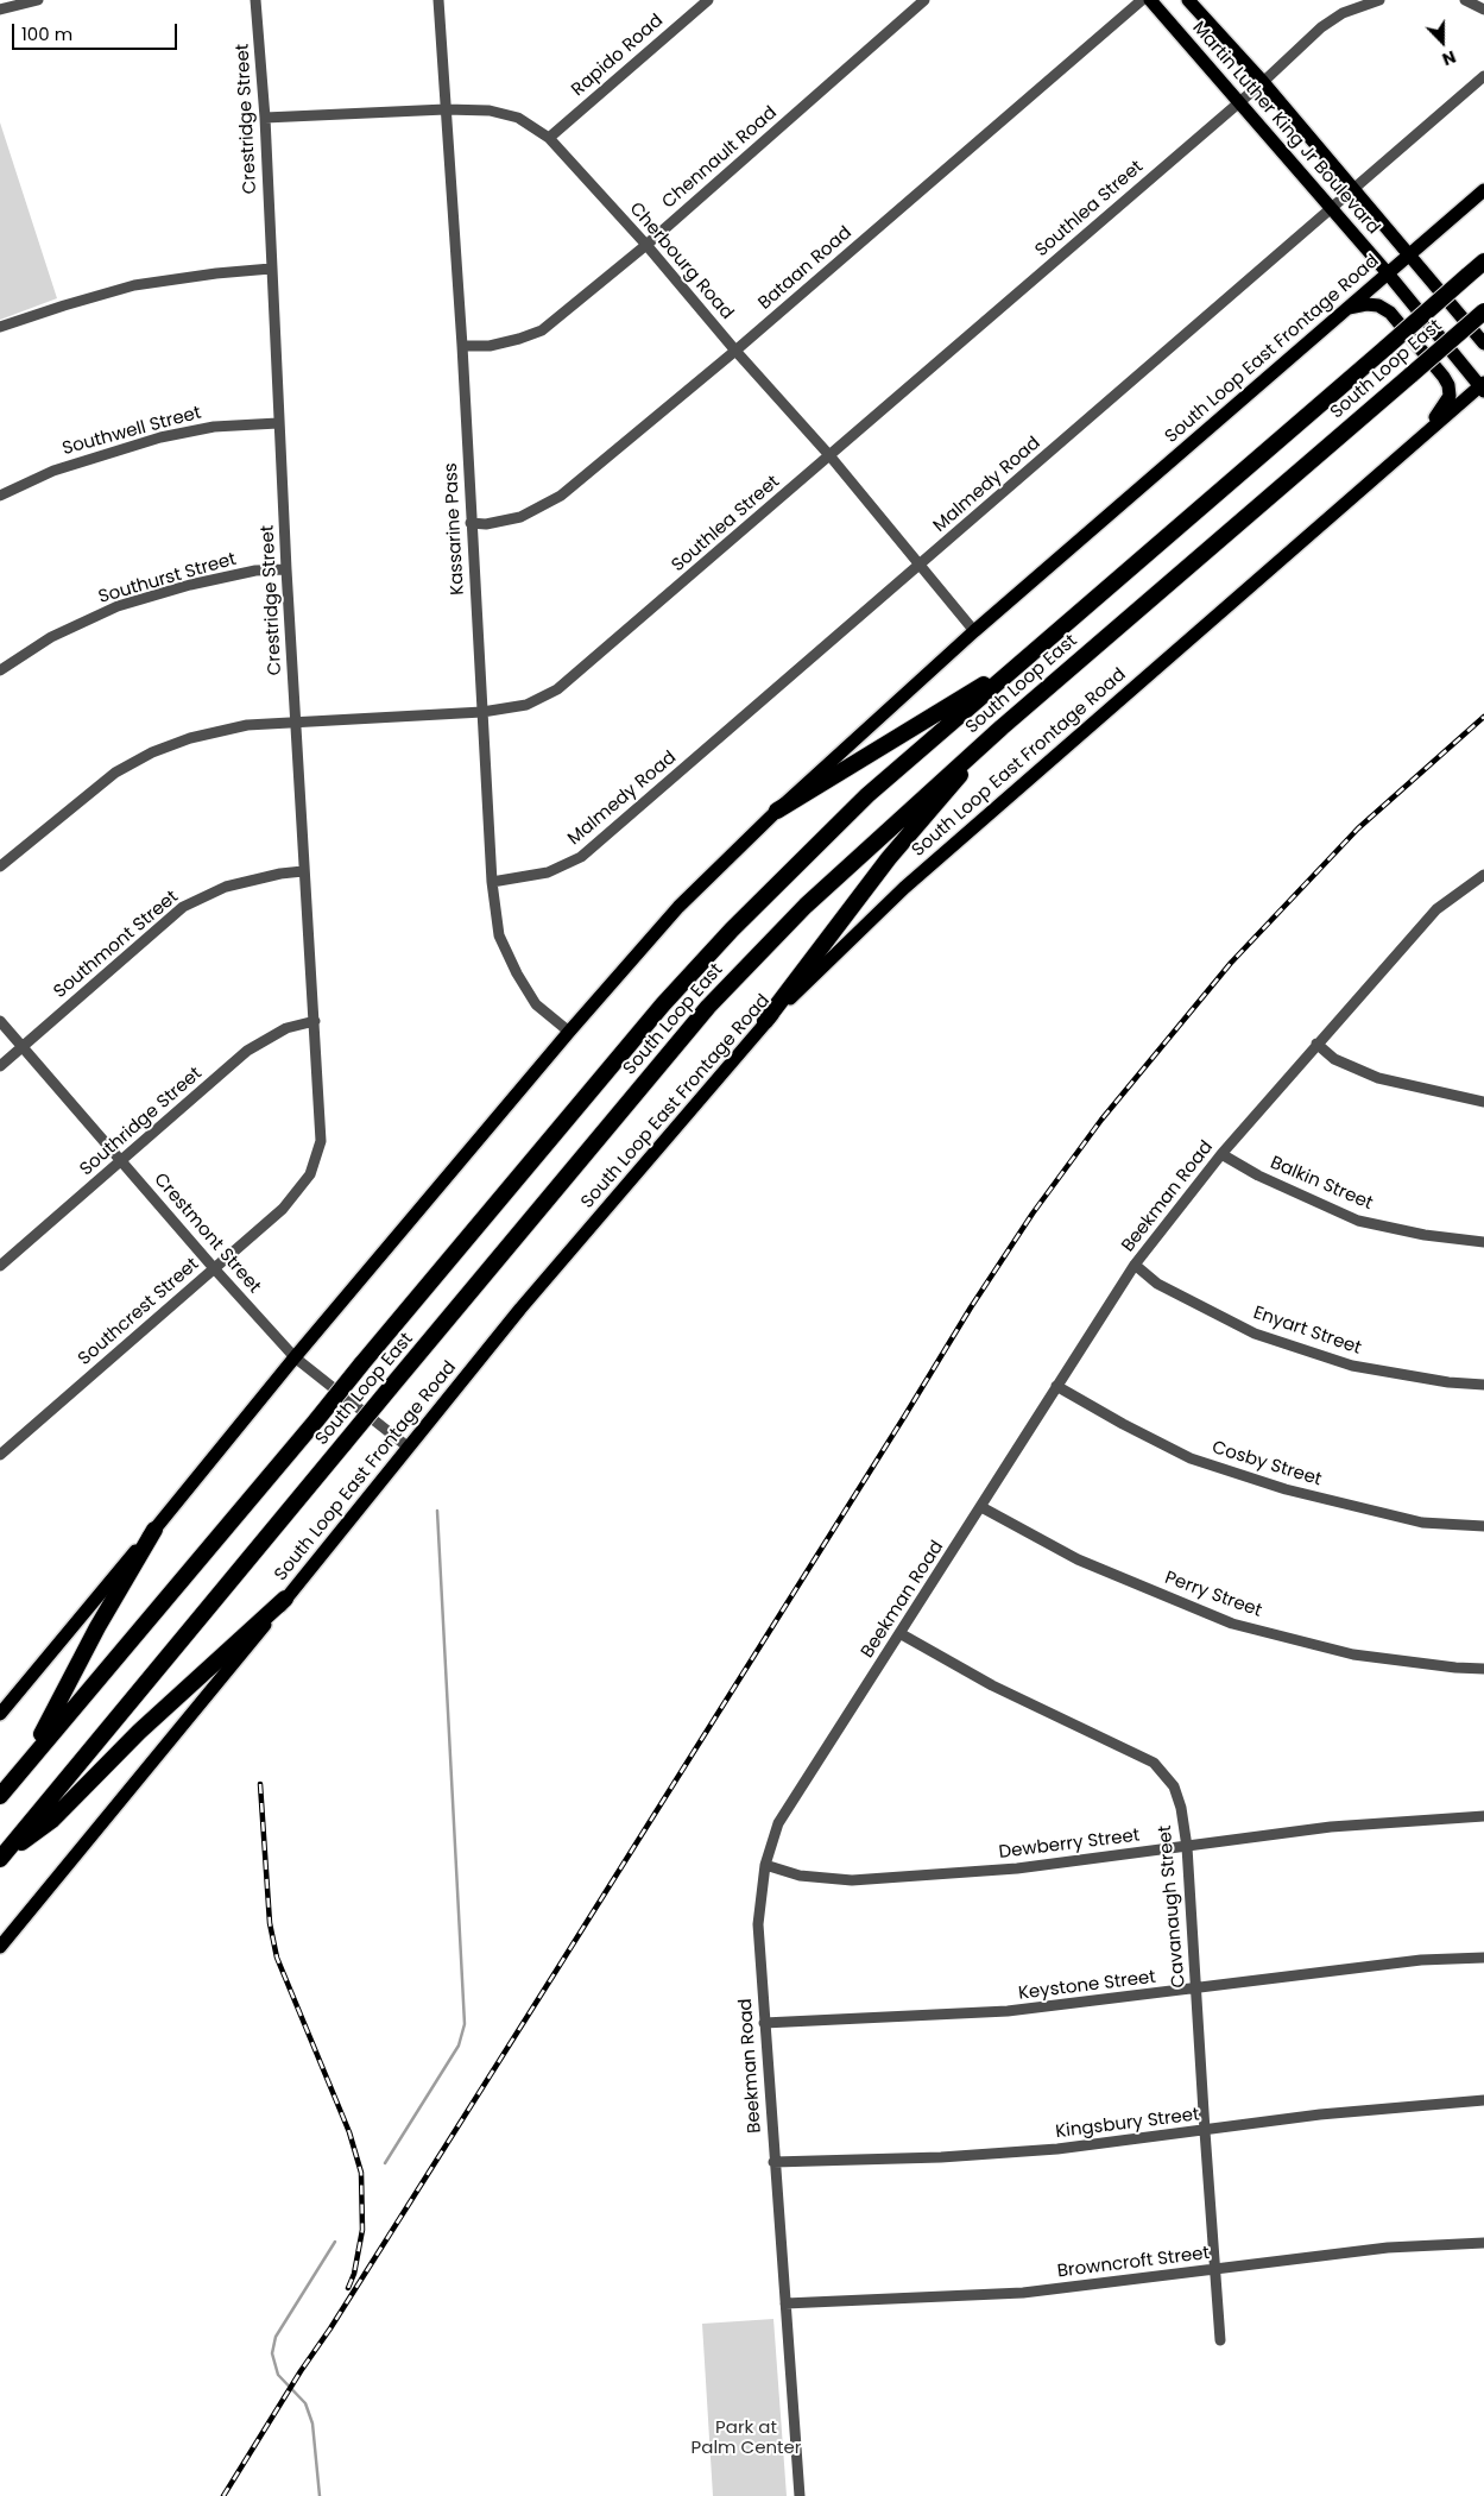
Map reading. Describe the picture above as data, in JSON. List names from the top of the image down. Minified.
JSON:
{"streets":{"highway":["South Loop East"],"main road":["Martin Luther King Jr Boulevard","South Loop East Frontage Road"],"street":["Rapido Road","Crestridge Street","Chennault Road","Southlea Street","Cherbourg Road","Bataan Road","Southwell Street","Malmedy Road","Kassarine Pass","Southurst Street","Southmont Street","Southridge Street","Balkin Street","Beekman Road","Crestmont Street","Southcrest Street","Enyart Street","Cosby Street","Perry Street","Dewberry Street","Cavanaugh Street","Keystone Street","Kingsbury Street","Browncroft Street"]},"crossings":[["Rapido Road","Cherbourg Road"],["Crestridge Street","Southlea Street"],["Crestridge Street","Cherbourg Road"],["Crestridge Street","Southwell Street"],["Crestridge Street","Southurst Street"],["Crestridge Street","Southmont Street"],["Crestridge Street","Southridge Street"],["Crestridge Street","Southcrest Street"],["Martin Luther King Jr Boulevard","Southlea Street"],["Martin Luther King Jr Boulevard","South Loop East Frontage Road"],["Martin Luther King Jr Boulevard","Malmedy Road"],["Chennault Road","Cherbourg Road"],["Chennault Road","Kassarine Pass"],["Southlea Street","Cherbourg Road"],["Southlea Street","Kassarine Pass"],["Cherbourg Road","Bataan Road"],["Cherbourg Road","South Loop East Frontage Road"],["Cherbourg Road","Malmedy Road"],["Cherbourg Road","Kassarine Pass"],["Bataan Road","Kassarine Pass"],["South Loop East Frontage Road","Kassarine Pass"],["South Loop East Frontage Road","Crestmont Street"],["Malmedy Road","Kassarine Pass"],["Southmont Street","Crestmont Street"],["Southridge Street","Crestmont Street"],["Balkin Street","Beekman Road"],["Beekman Road","Enyart Street"],["Beekman Road","Cosby Street"],["Beekman Road","Perry Street"],["Beekman Road","Dewberry Street"],["Beekman Road","Cavanaugh Street"],["Beekman Road","Keystone Street"],["Beekman Road","Kingsbury Street"],["Beekman Road","Browncroft Street"],["Crestmont Street","Southcrest Street"],["Dewberry Street","Cavanaugh Street"],["Cavanaugh Street","Keystone Street"],["Cavanaugh Street","Kingsbury Street"],["Cavanaugh Street","Browncroft Street"]],"parks":["Park at Palm Center"],"scale_bar":"100 m","north":"bottom"}
